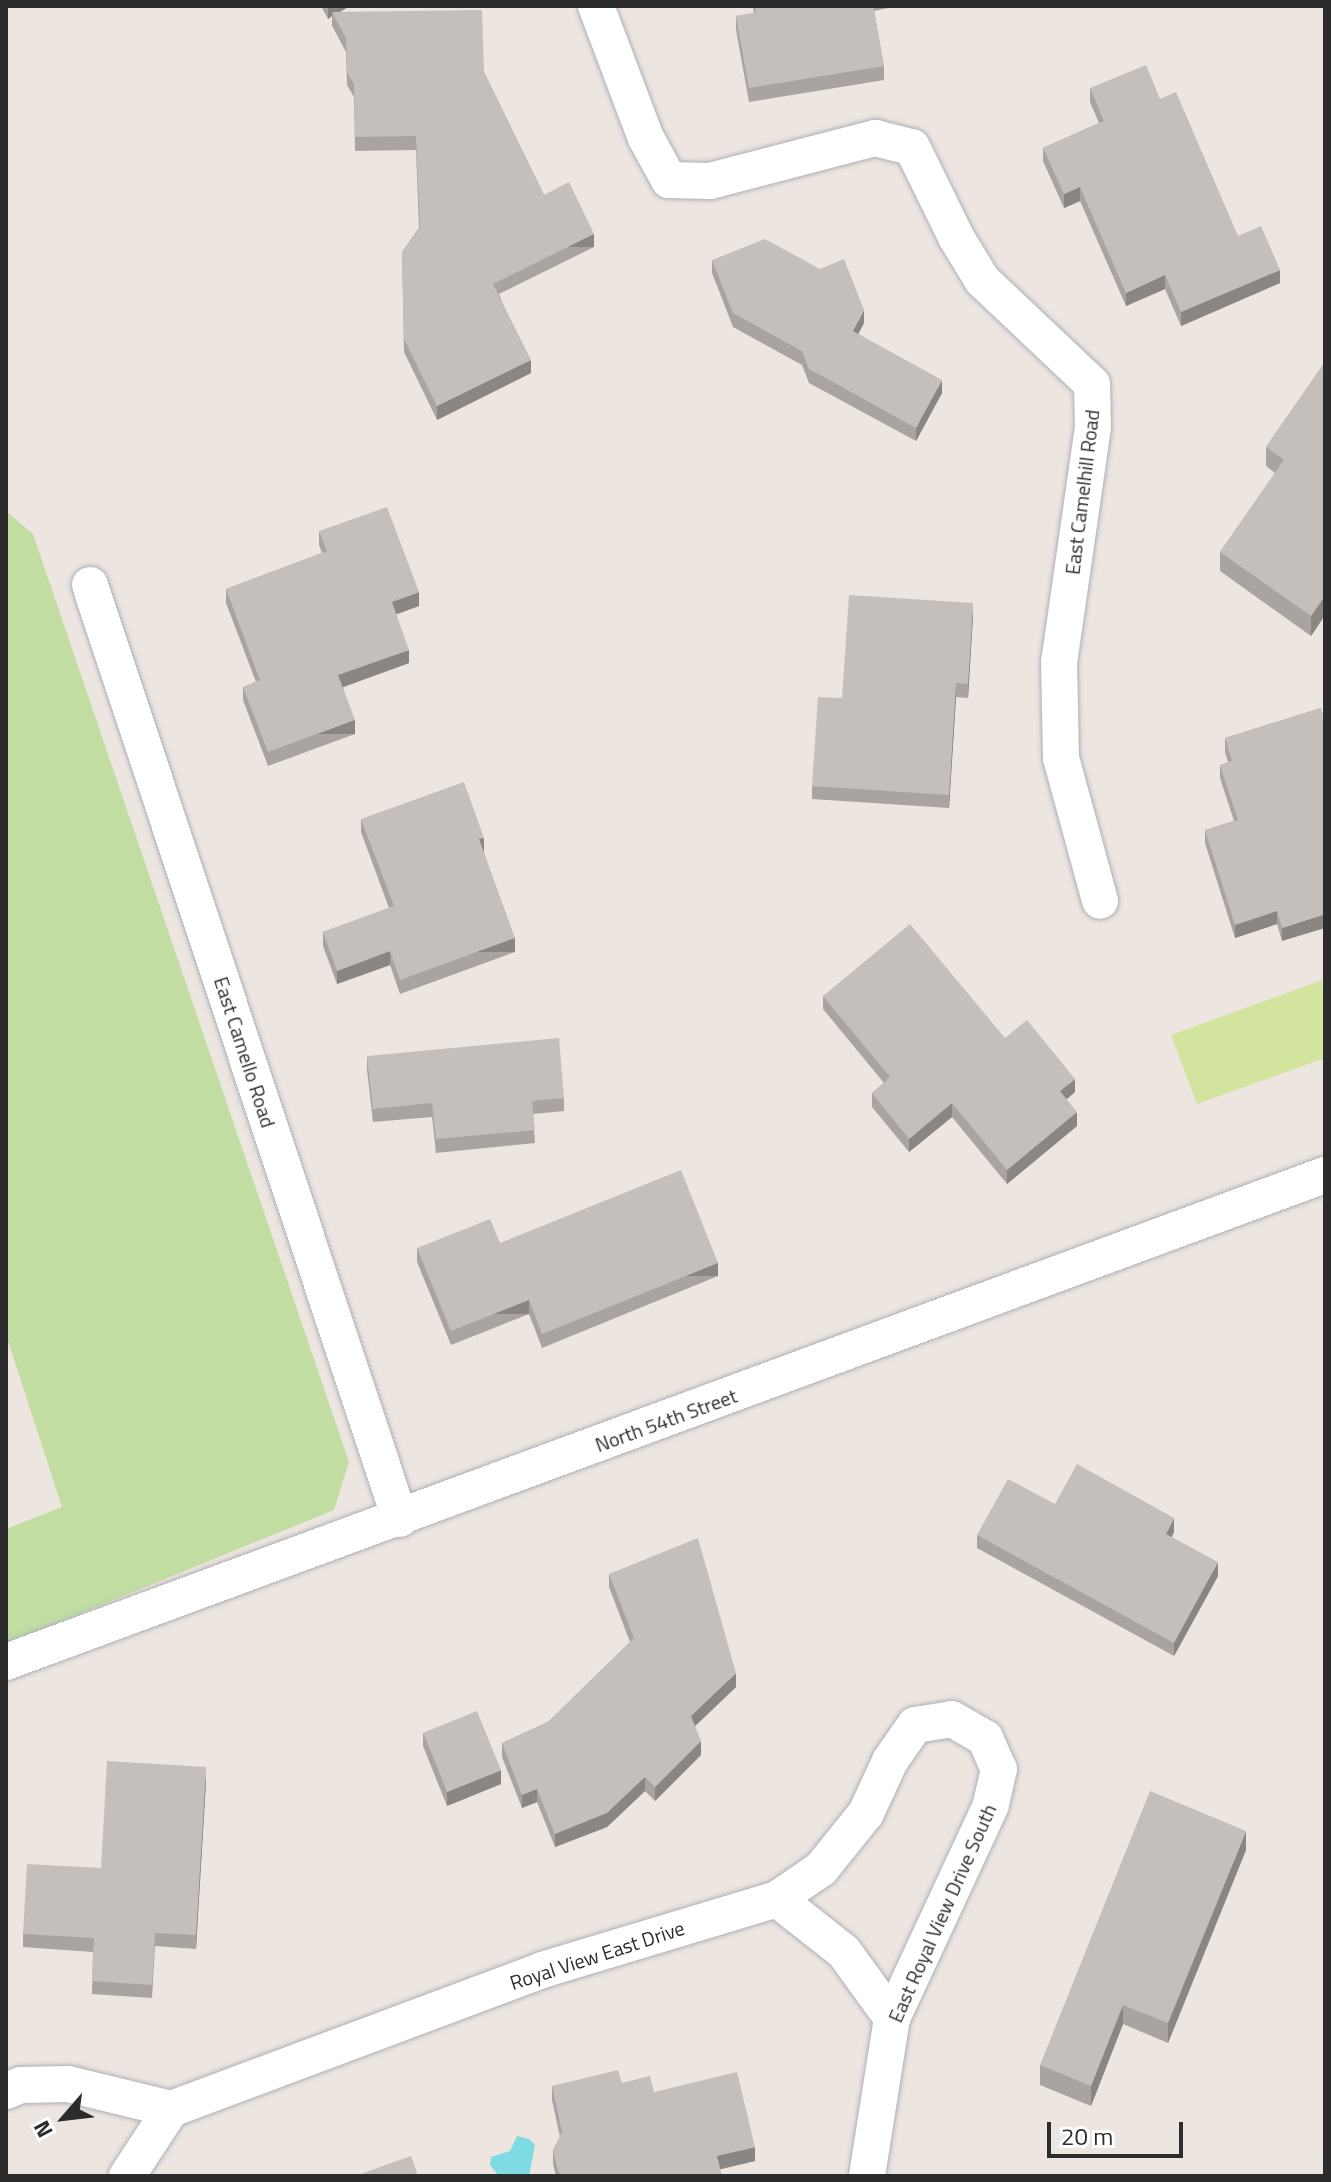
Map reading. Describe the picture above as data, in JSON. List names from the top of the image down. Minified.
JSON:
{"streets":{"street":["East Camelhill Road","East Camello Road","North 54th Street","East Royal View Drive South","Royal View East Drive"]},"crossings":[["East Camello Road","North 54th Street"],["East Royal View Drive South","Royal View East Drive"]],"scale_bar":"20 m","north":"bottom left"}
